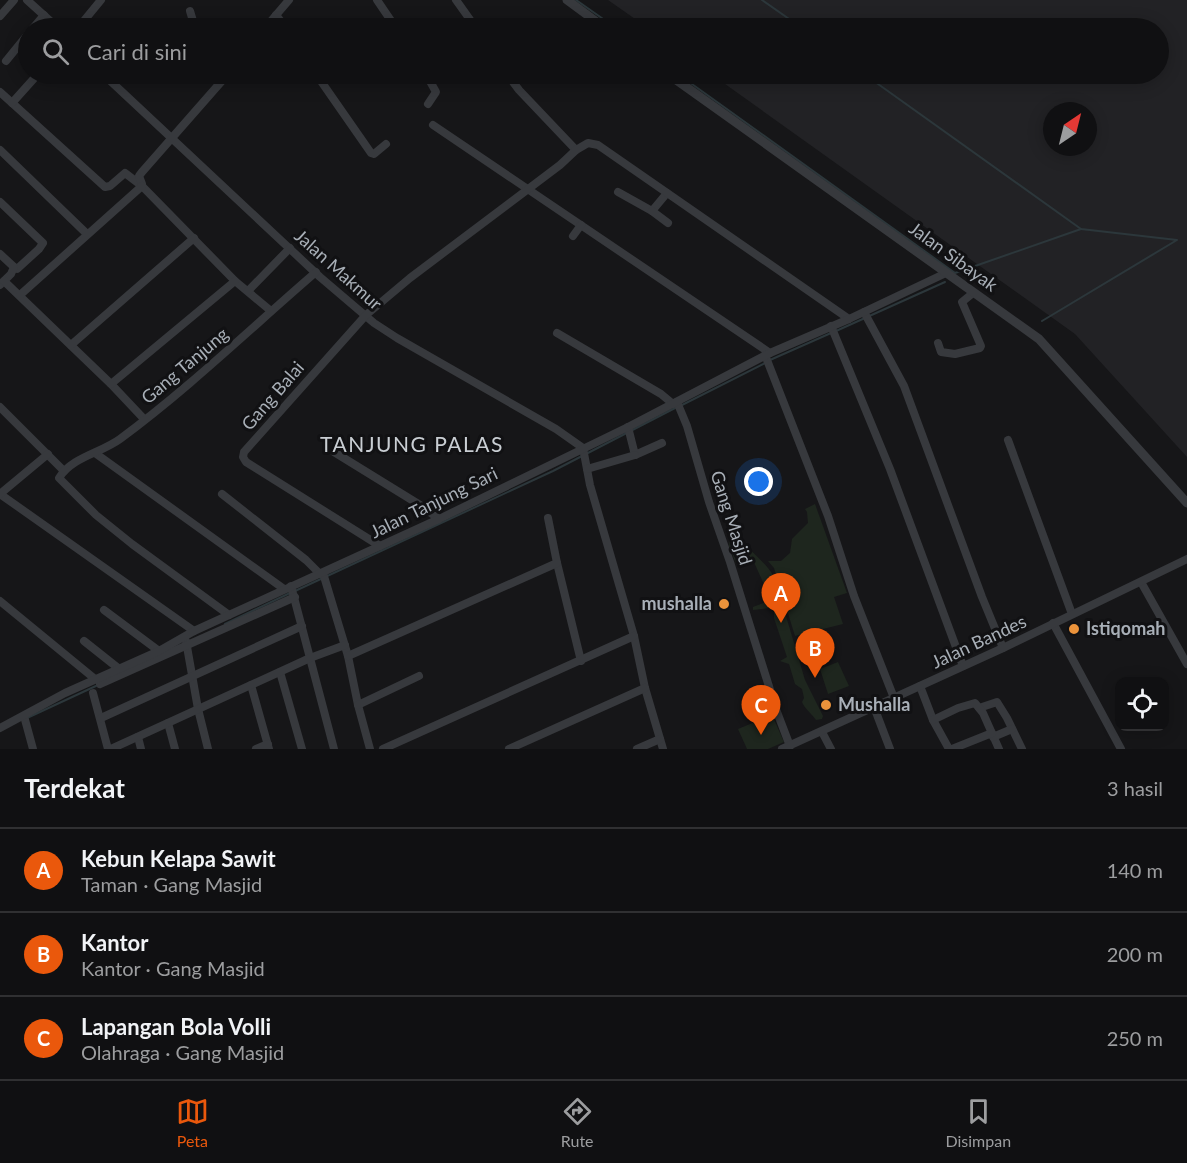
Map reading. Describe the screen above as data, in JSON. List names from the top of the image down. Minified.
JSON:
{"streets":{"street":["Jalan Sibayak","Jalan Makmur","Gang Tanjung","Gang Balai","Jalan Tanjung Sari","Gang Masjid","Jalan Bandes"]},"crossings":[["Jalan Sibayak","Jalan Tanjung Sari"],["Jalan Makmur","Gang Tanjung"],["Jalan Makmur","Gang Balai"],["Jalan Makmur","Jalan Tanjung Sari"],["Gang Balai","Jalan Tanjung Sari"],["Jalan Tanjung Sari","Gang Masjid"],["Gang Masjid","Jalan Bandes"]],"districts":["TANJUNG PALAS"],"places":["mushalla","Istiqomah","Mushalla"],"north":"top right","page":{"search":"Cari di sini","pins":["A","B","C"],"heading":["Terdekat","3 hasil"],"list":[{"mark":"A","name":"Kebun Kelapa Sawit","note":"Taman · Gang Masjid","value":"140 m"},{"mark":"B","name":"Kantor","note":"Kantor · Gang Masjid","value":"200 m"},{"mark":"C","name":"Lapangan Bola Volli","note":"Olahraga · Gang Masjid","value":"250 m"}],"nav":["Peta","Rute","Disimpan"]}}
